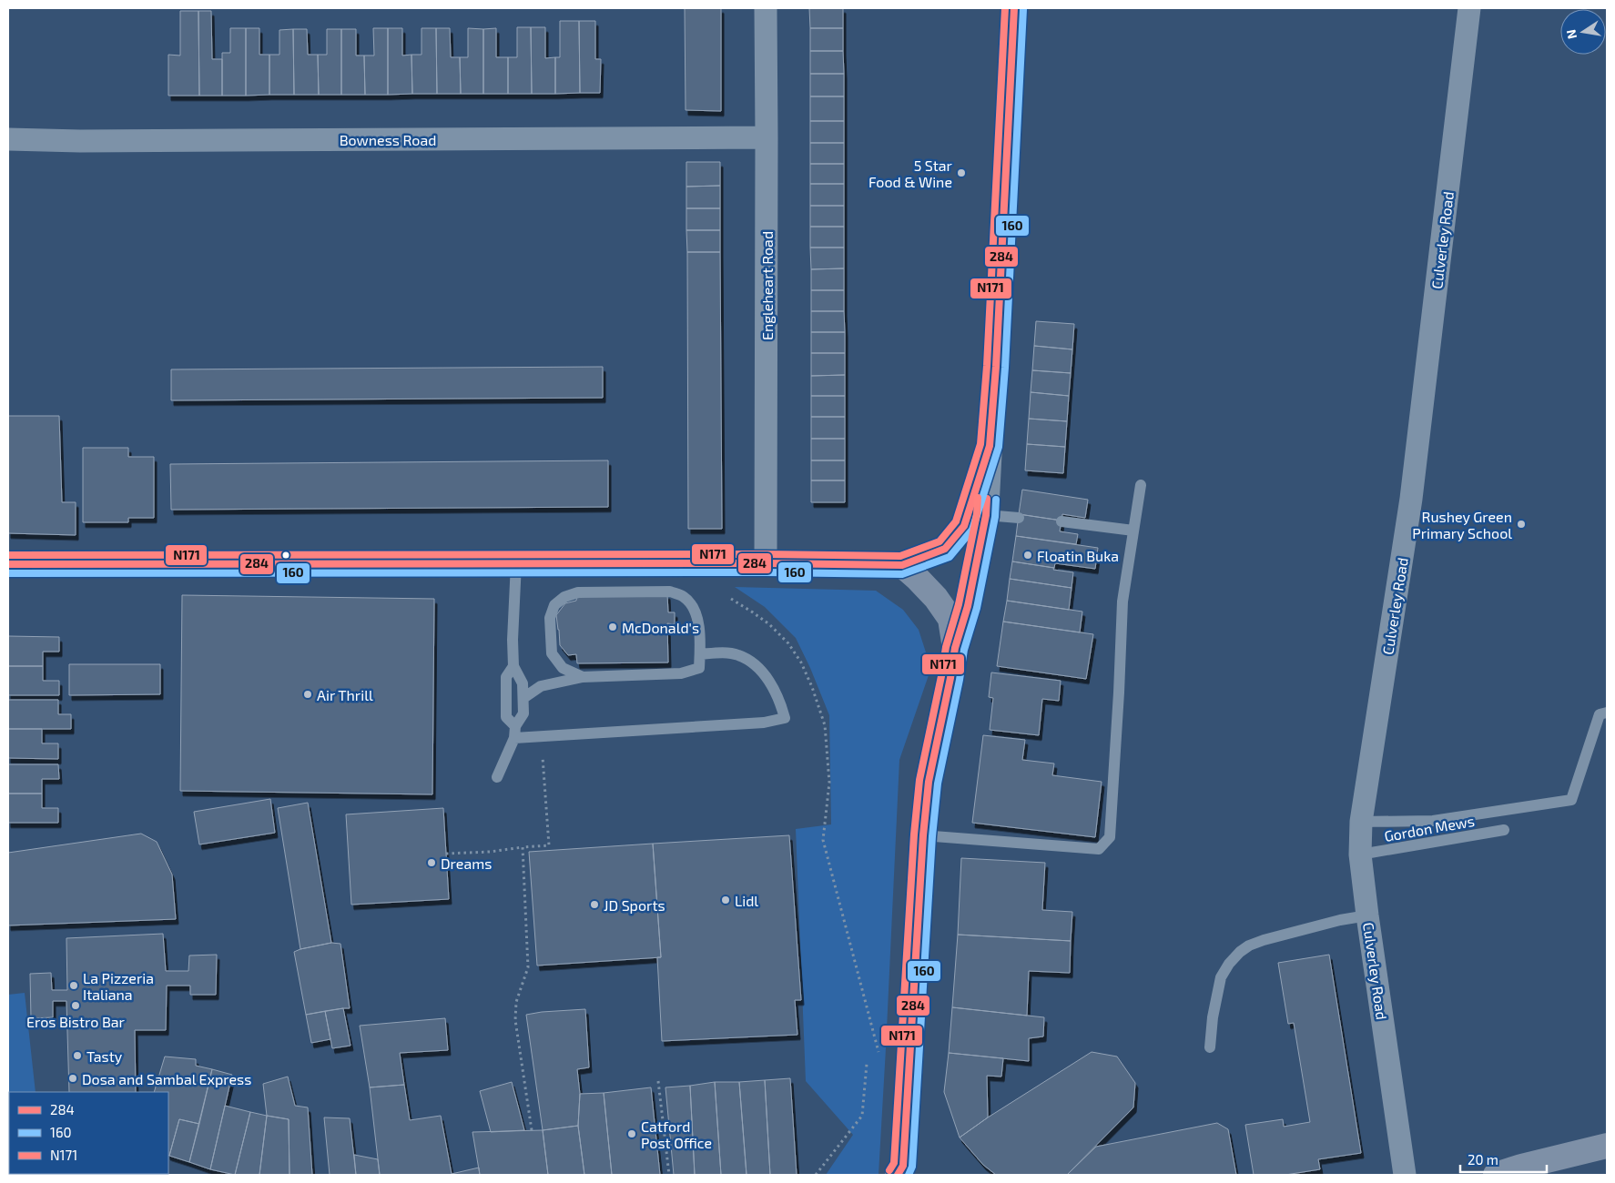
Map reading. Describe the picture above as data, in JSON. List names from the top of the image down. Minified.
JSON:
{"streets":{"street":["Bowness Road","Culverley Road","Engleheart Road"],"lane":["Gordon Mews"]},"crossings":[["Bowness Road","Engleheart Road"],["Culverley Road","Gordon Mews"]],"places":["5 Star Food & Wine","Rushey Green Primary School","Floatin Buka","McDonald's","Air Thrill","Dreams","Lidl","JD Sports","La Pizzeria Italiana","Eros Bistro Bar","Tasty","Dosa and Sambal Express","Catford Post Office"],"lines":["transit line 284","transit line N171","transit line 160"],"legend":["284","160","N171"],"scale_bar":"20 m","north":"left"}
